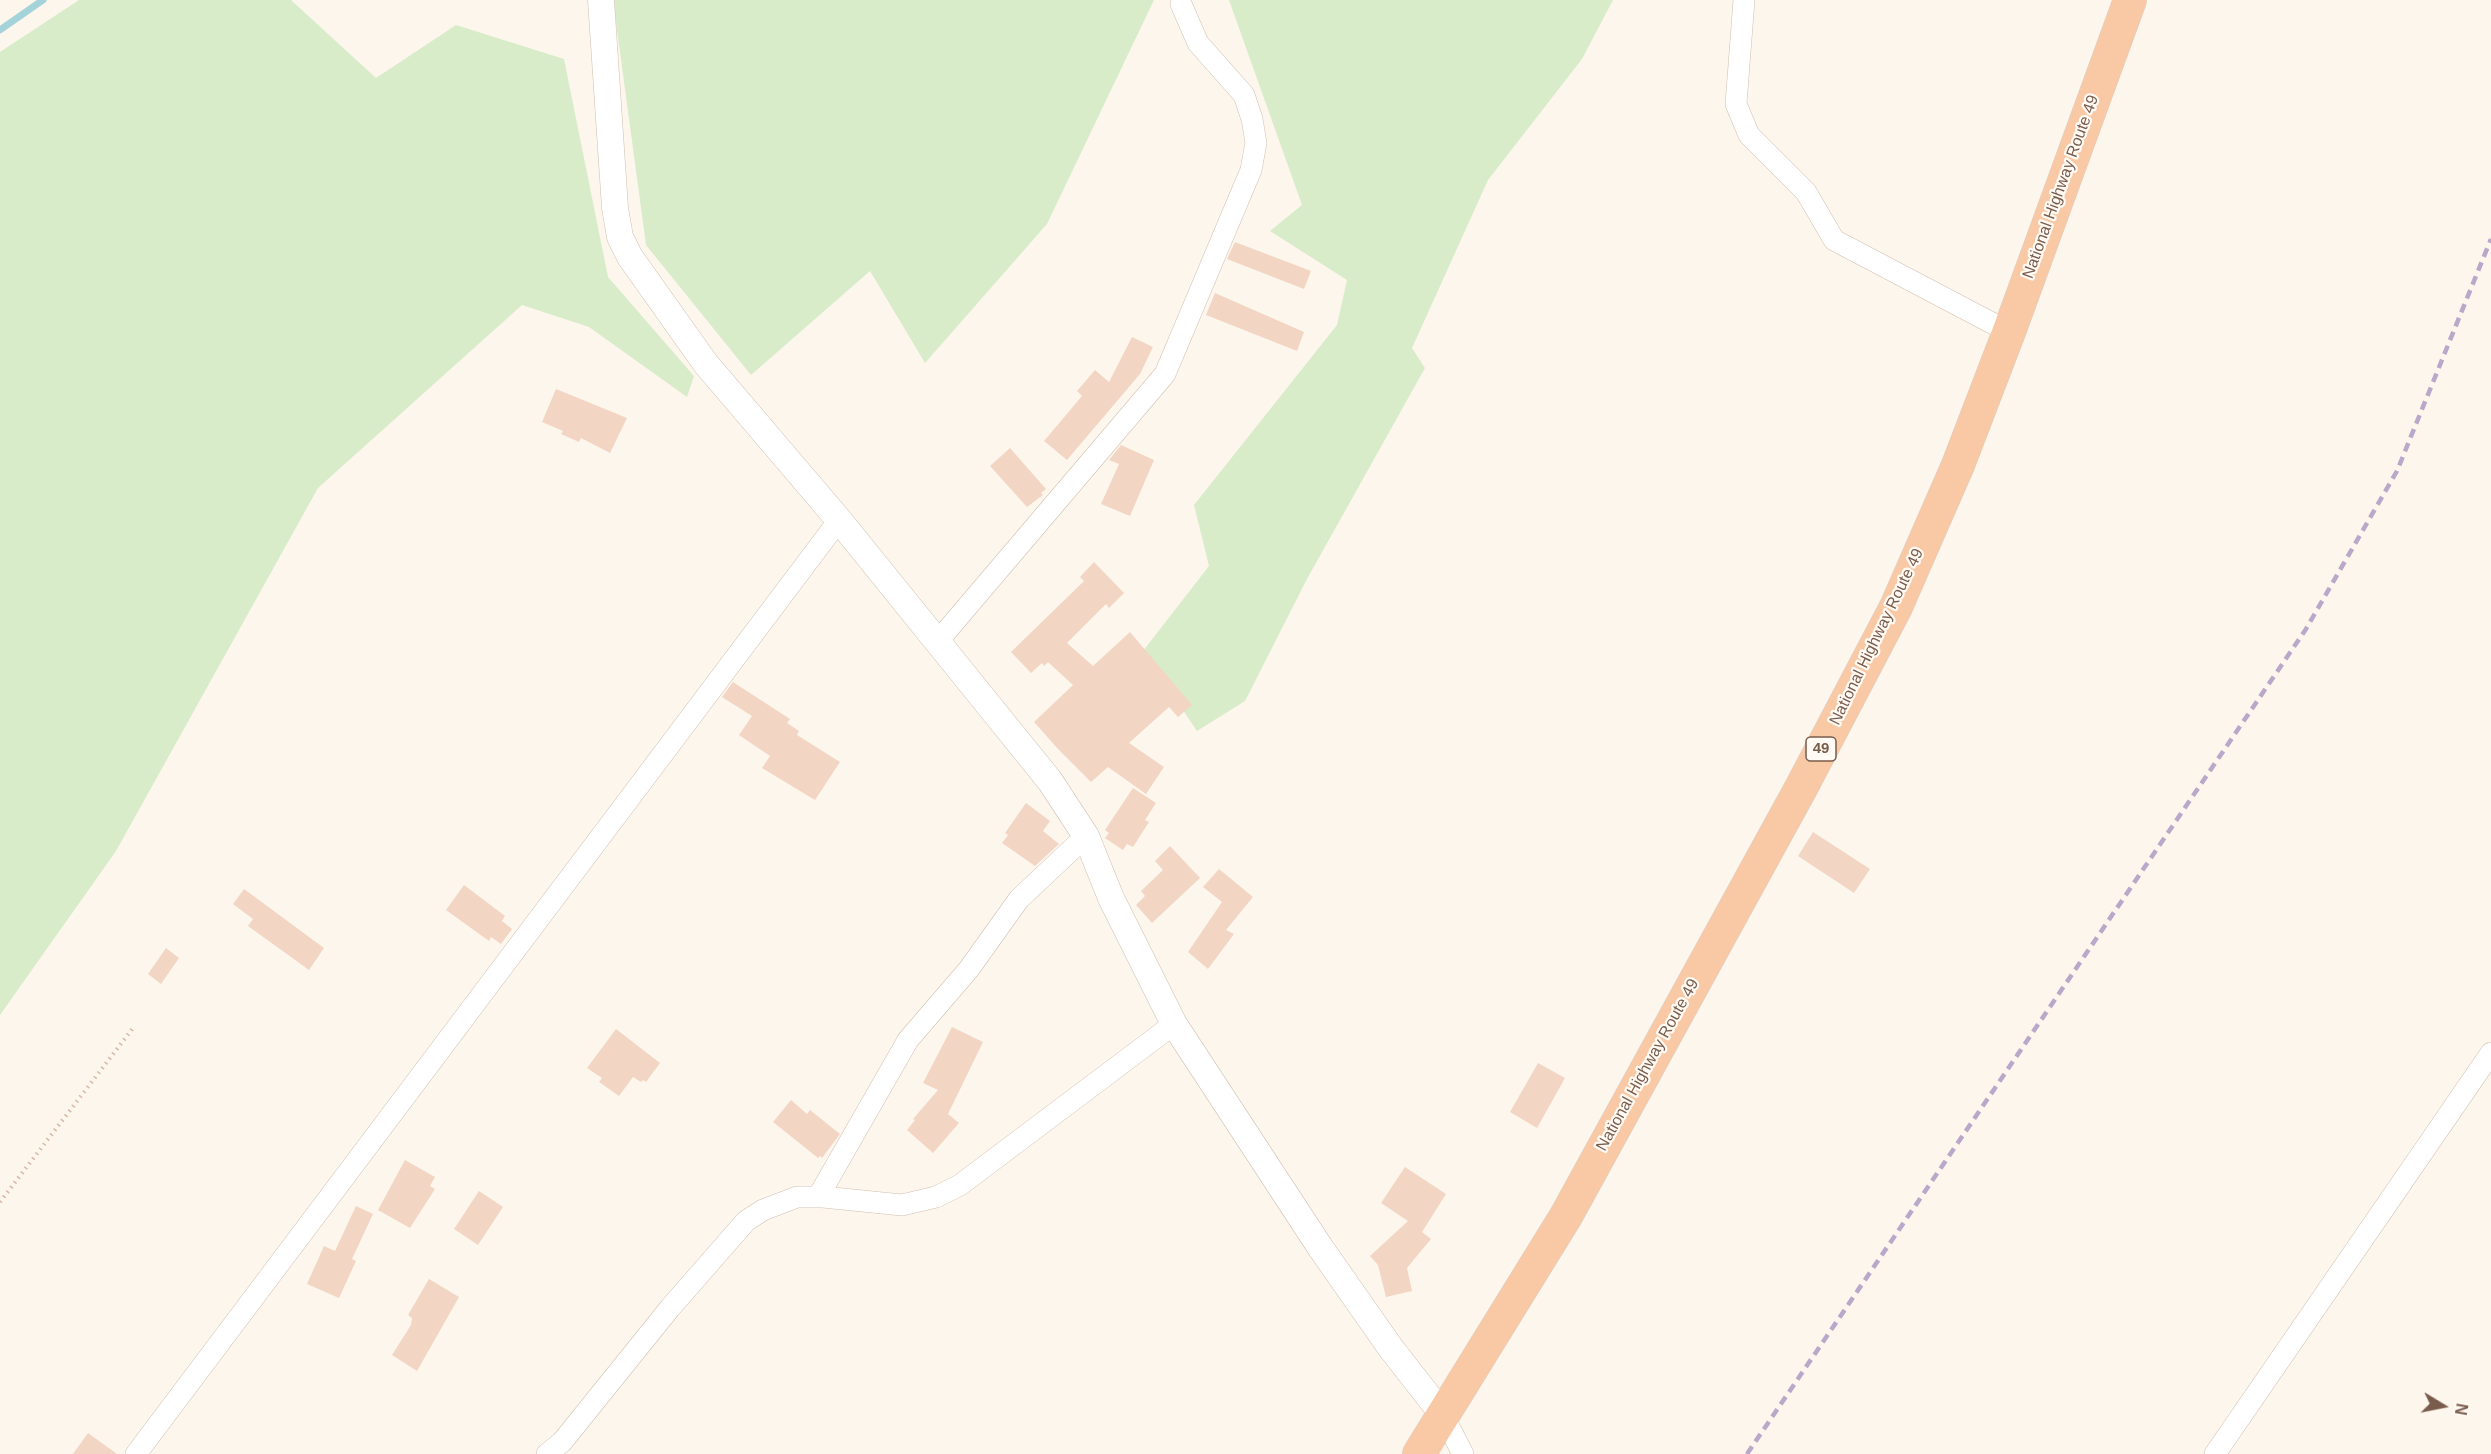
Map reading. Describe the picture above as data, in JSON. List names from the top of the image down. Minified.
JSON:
{"streets":{"highway":["National Highway Route 49","49"]},"north":"right"}
